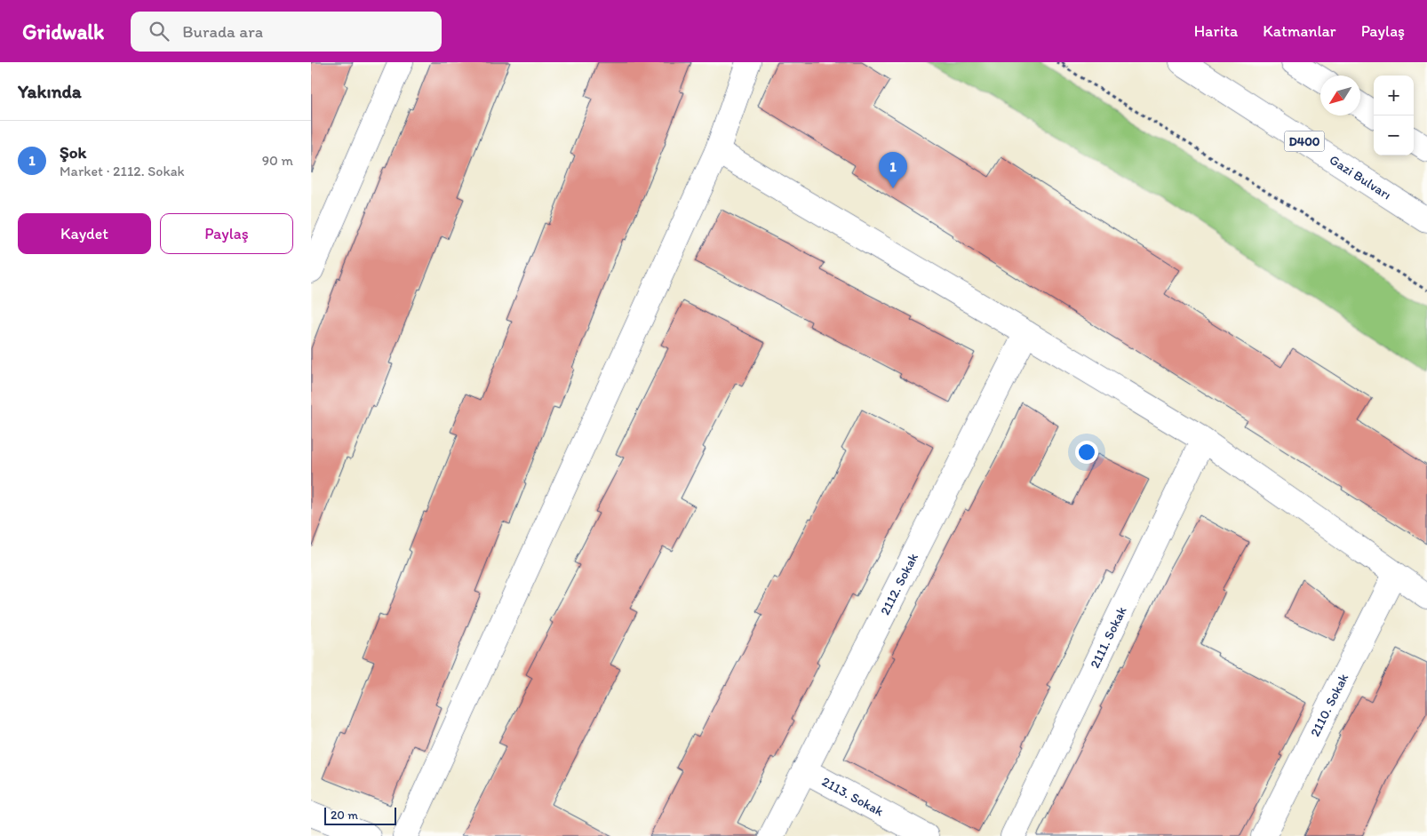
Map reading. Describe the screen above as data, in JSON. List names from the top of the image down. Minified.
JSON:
{"streets":{"main road":["D400","Gazi Bulvarı","2112. Sokak","2111. Sokak","2110. Sokak","2113. Sokak"]},"crossings":[["2112. Sokak","2113. Sokak"]],"scale_bar":"20 m","north":"bottom left","page":{"header":"Gridwalk","search":"Burada ara","nav":["Harita","Katmanlar","Paylaş"],"heading":"Yakında","map_buttons":["+","−"],"list":[{"mark":"1","name":"Şok","note":"Market · 2112. Sokak","value":"90 m"}],"pins":"1","buttons":["Kaydet","Paylaş"],"scale":"20 m"}}
